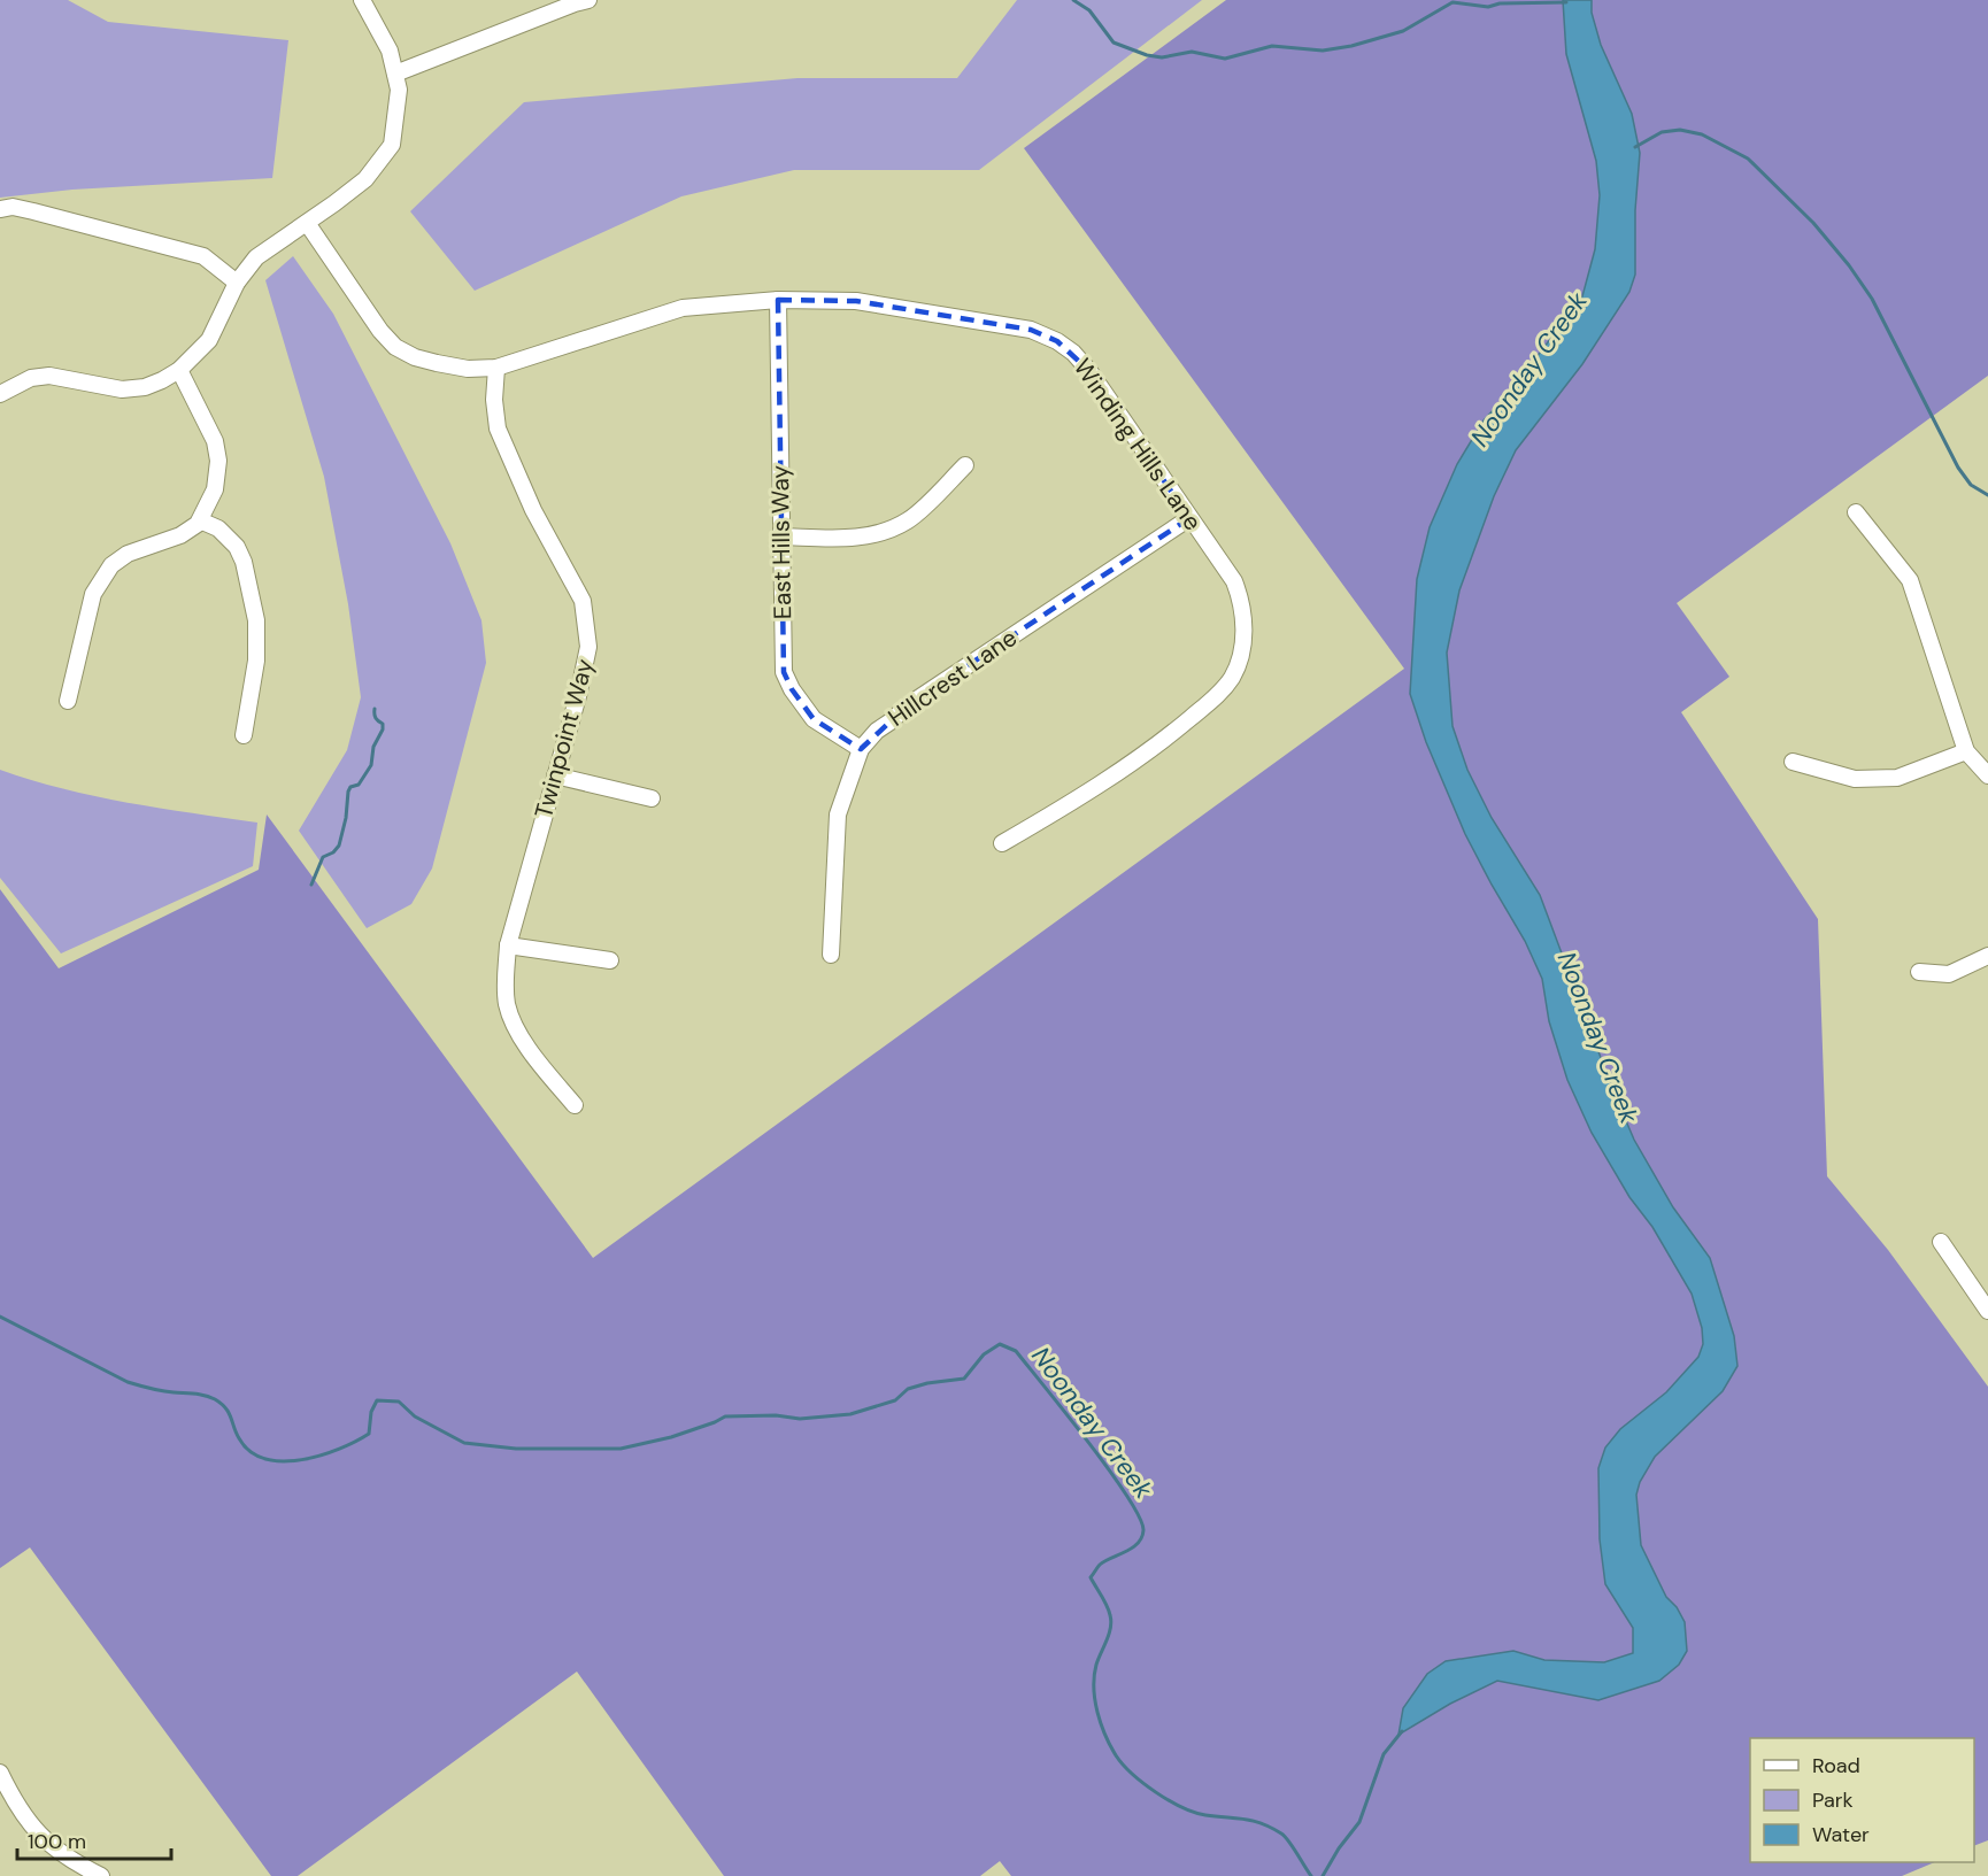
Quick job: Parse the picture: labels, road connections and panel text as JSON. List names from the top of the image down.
{
  "streets": {
    "street": [
      "Winding Hills Lane",
      "East Hills Way",
      "Hillcrest Lane",
      "Twinpoint Way"
    ]
  },
  "crossings": [
    ["Winding Hills Lane", "East Hills Way"],
    ["Winding Hills Lane", "Hillcrest Lane"],
    ["Winding Hills Lane", "Twinpoint Way"],
    ["East Hills Way", "Hillcrest Lane"]
  ],
  "water": ["Noonday Creek"],
  "legend": ["Road", "Park", "Water"],
  "scale_bar": "100 m"
}
